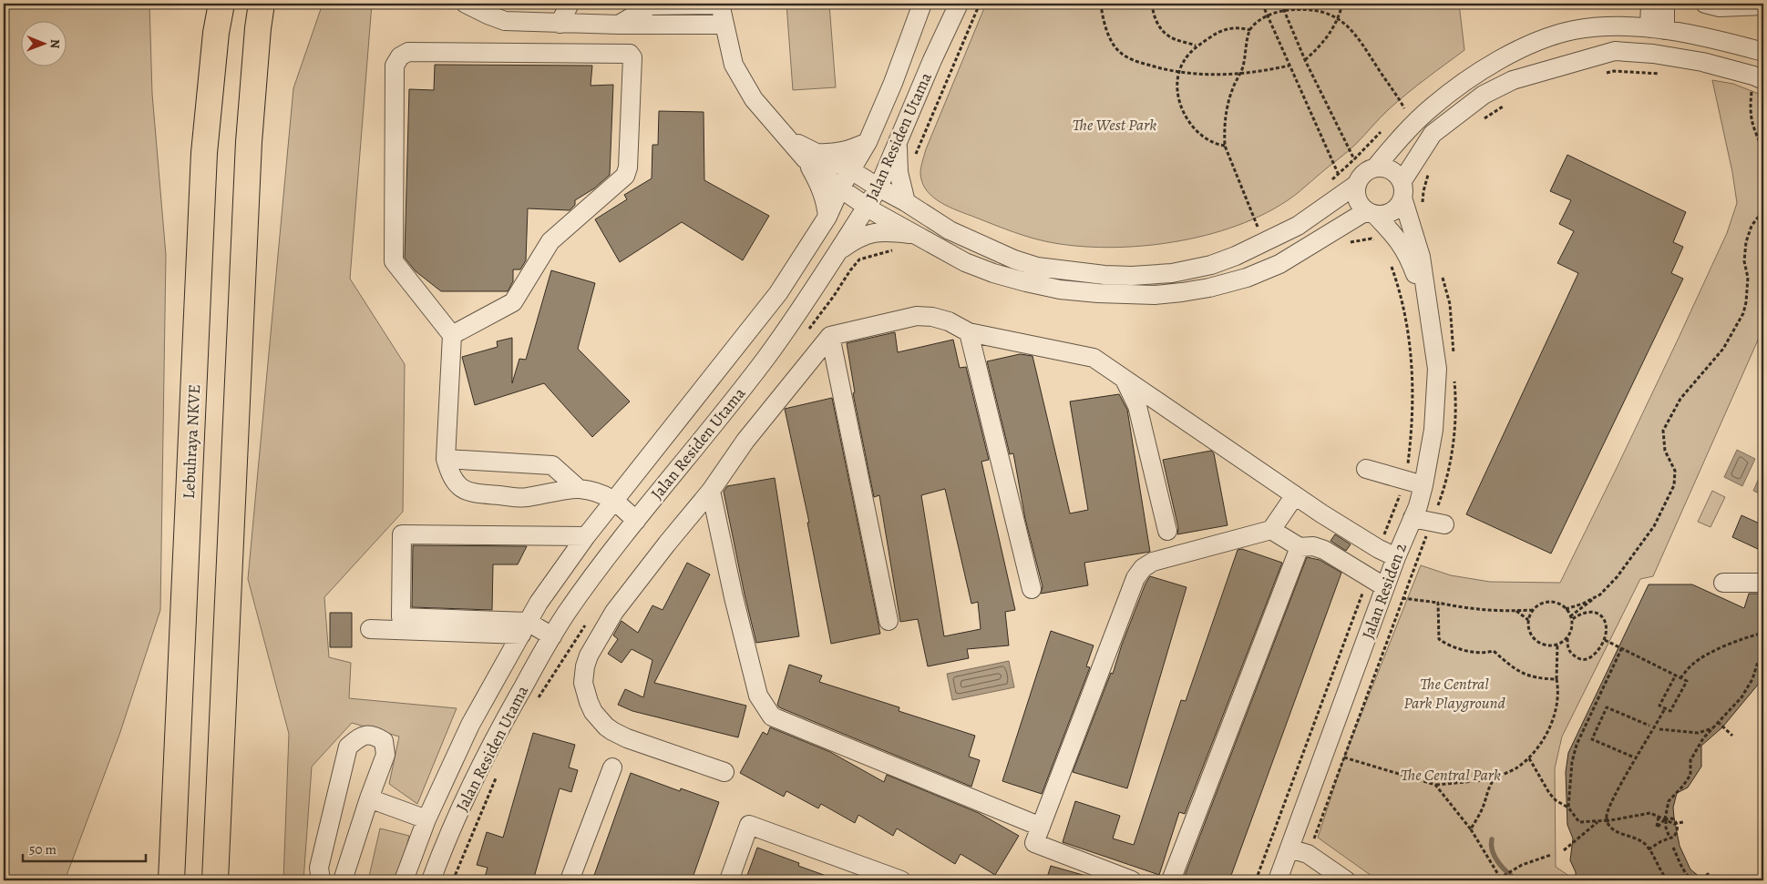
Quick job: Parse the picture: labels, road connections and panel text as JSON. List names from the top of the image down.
{
  "streets": {
    "highway": ["Lebuhraya NKVE"],
    "street": ["Jalan Residen Utama", "Jalan Residen 2"]
  },
  "parks": ["The West Park", "The Central Park Playground", "The Central Park"],
  "scale_bar": "50 m",
  "north": "right"
}
